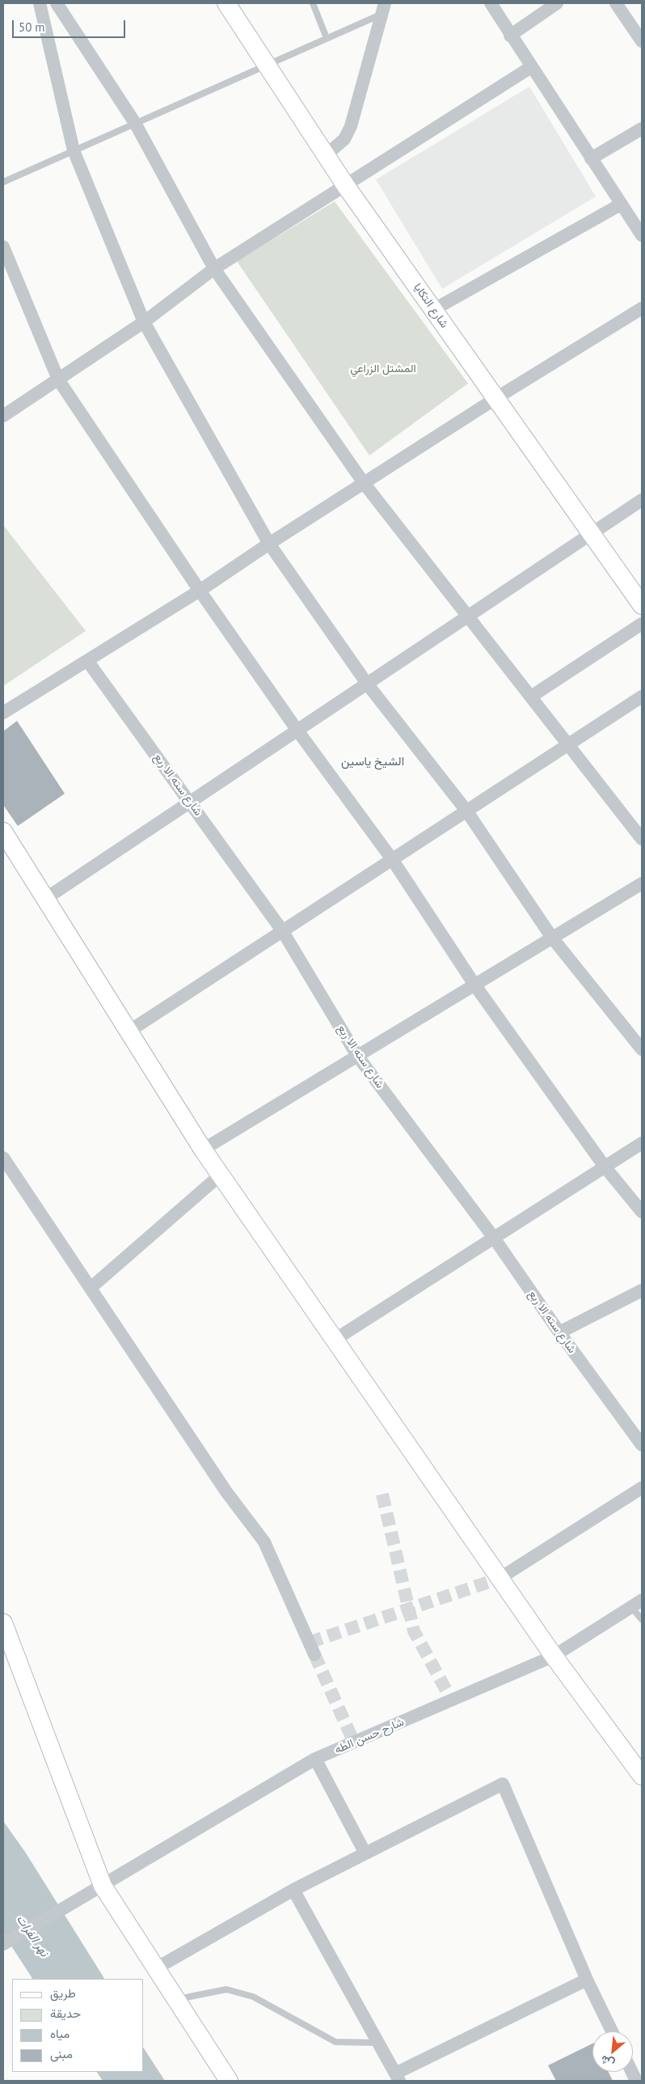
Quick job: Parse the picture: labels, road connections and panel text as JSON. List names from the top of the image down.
{
  "streets": {
    "street": ["شارع التكايا", "شارع سته الا ربع", "شارح حسن الطه"]
  },
  "districts": ["الشيخ ياسين"],
  "water": ["نهر الفرات"],
  "parks": ["المشتل الزراعي"],
  "legend": [
    "طريق",
    "حديقة",
    "مياه",
    "مبنى"
  ],
  "scale_bar": "50 m",
  "north": "bottom left"
}
